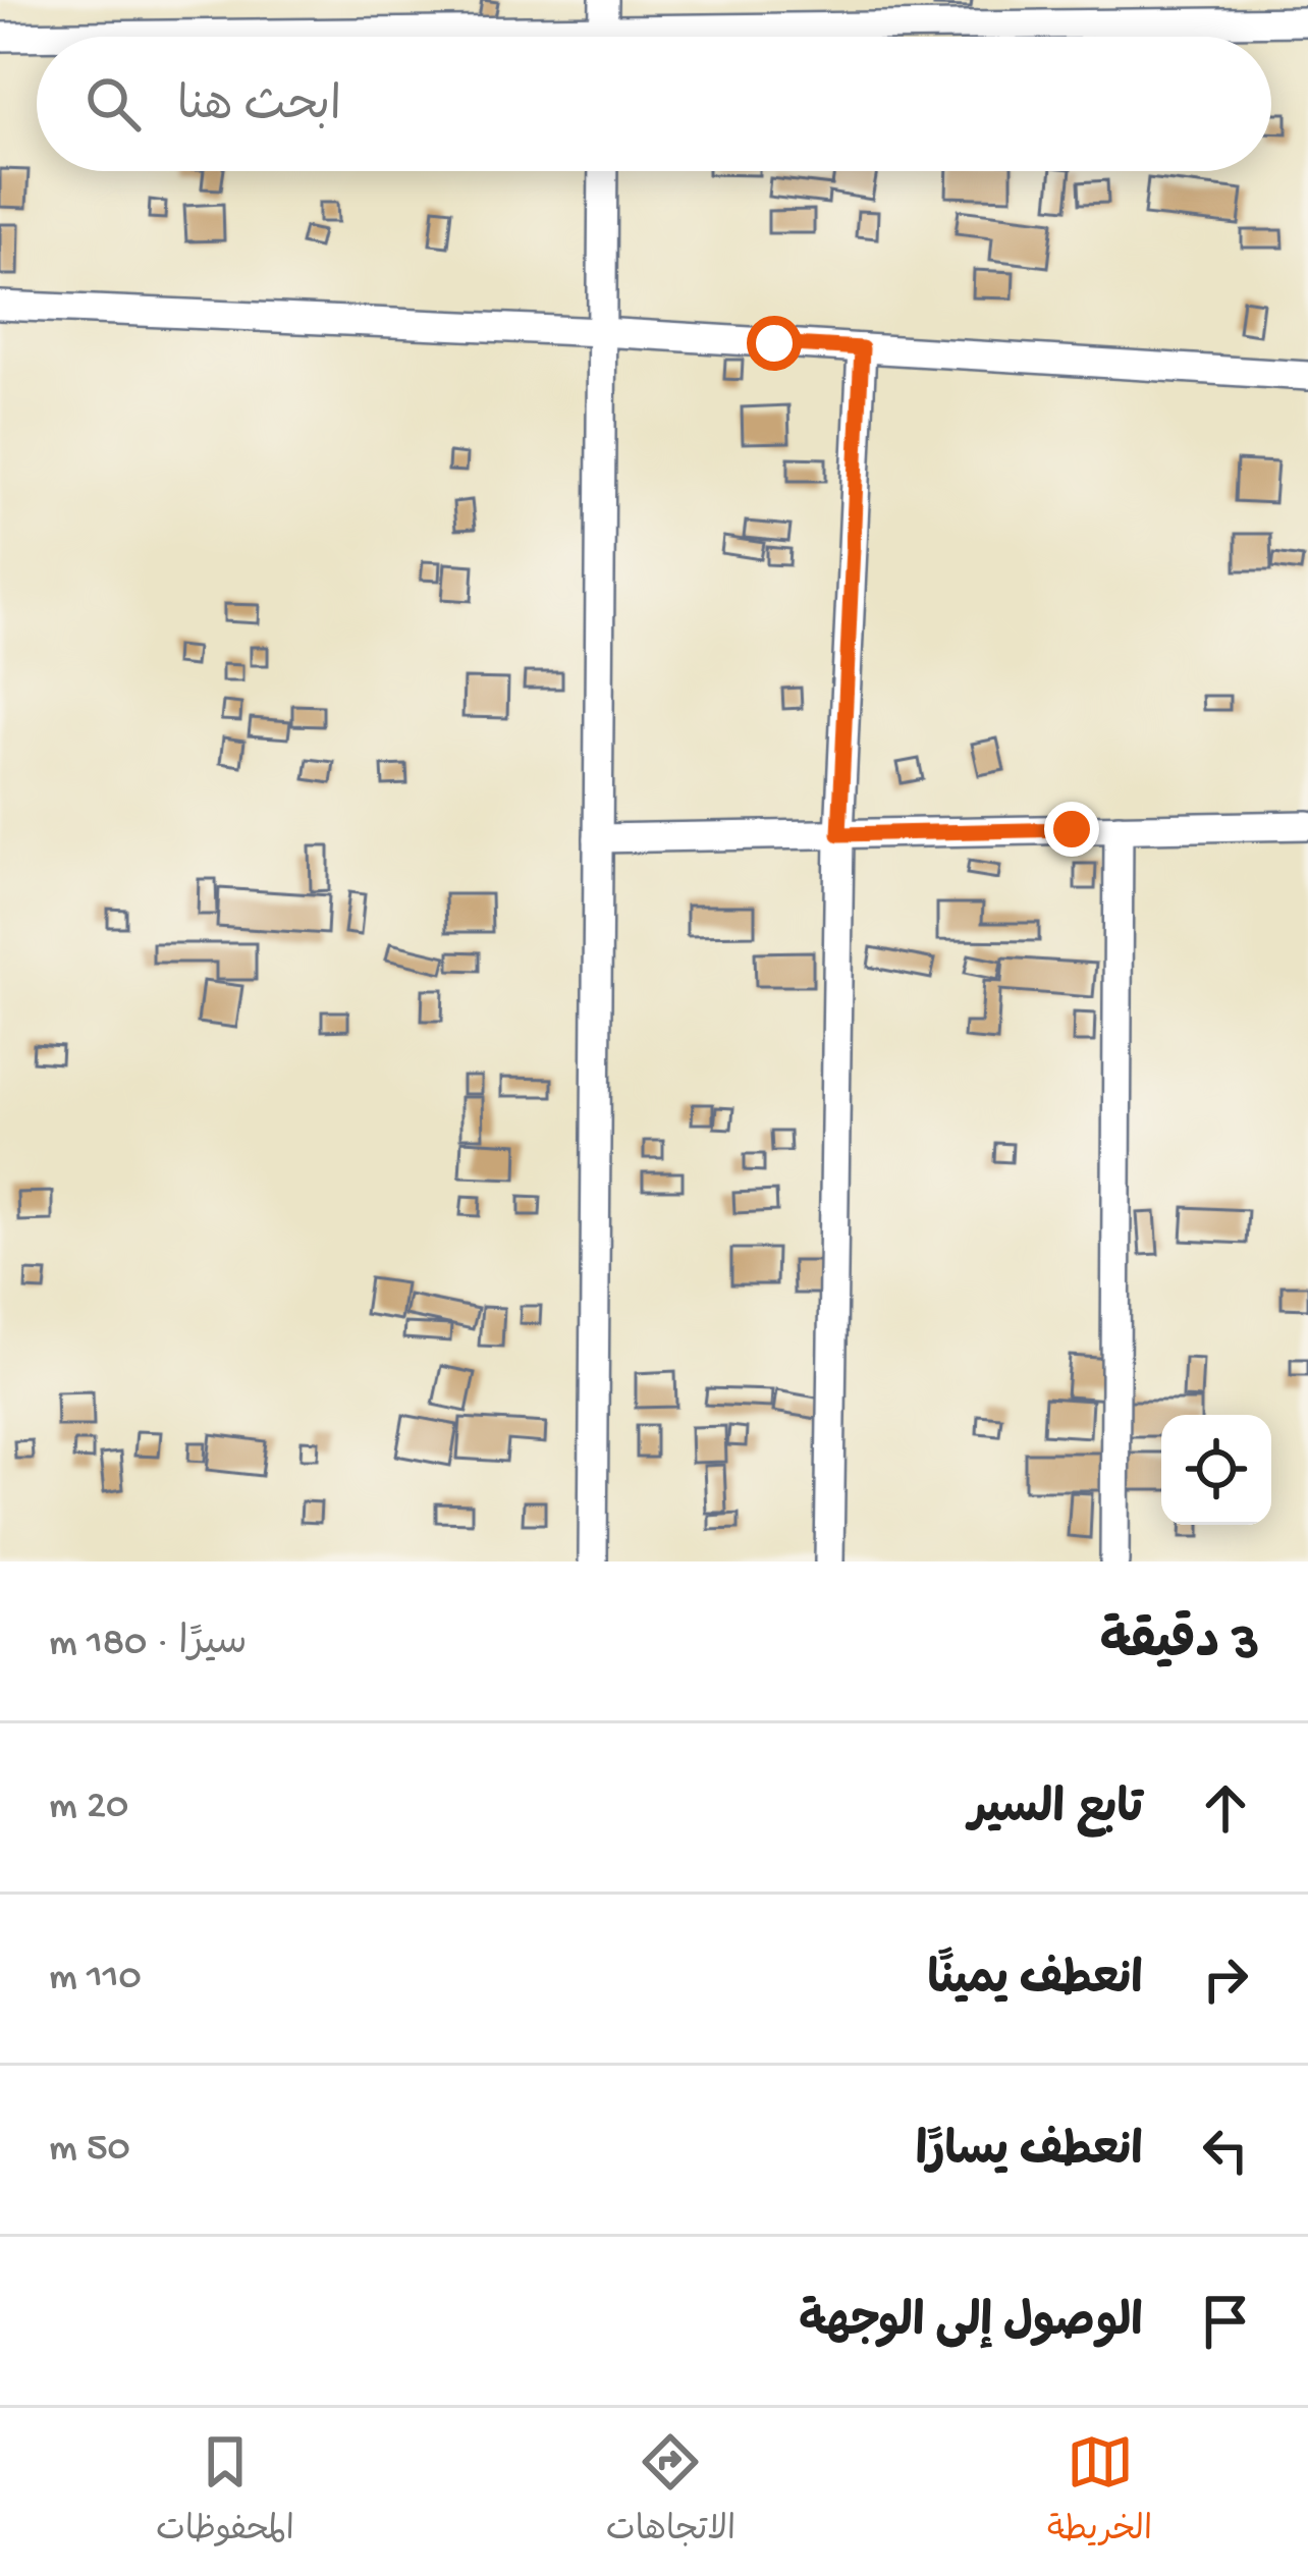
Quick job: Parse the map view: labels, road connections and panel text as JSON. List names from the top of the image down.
{
  "page": {
    "search": "ابحث هنا",
    "heading": ["3 دقيقة", "سيرًا · 180 m"],
    "list": [
      ["تابع السير", "20 m"],
      ["انعطف يمينًا", "110 m"],
      ["انعطف يسارًا", "50 m"],
      "الوصول إلى الوجهة"
    ],
    "nav": ["الخريطة", "الاتجاهات", "المحفوظات"]
  }
}
